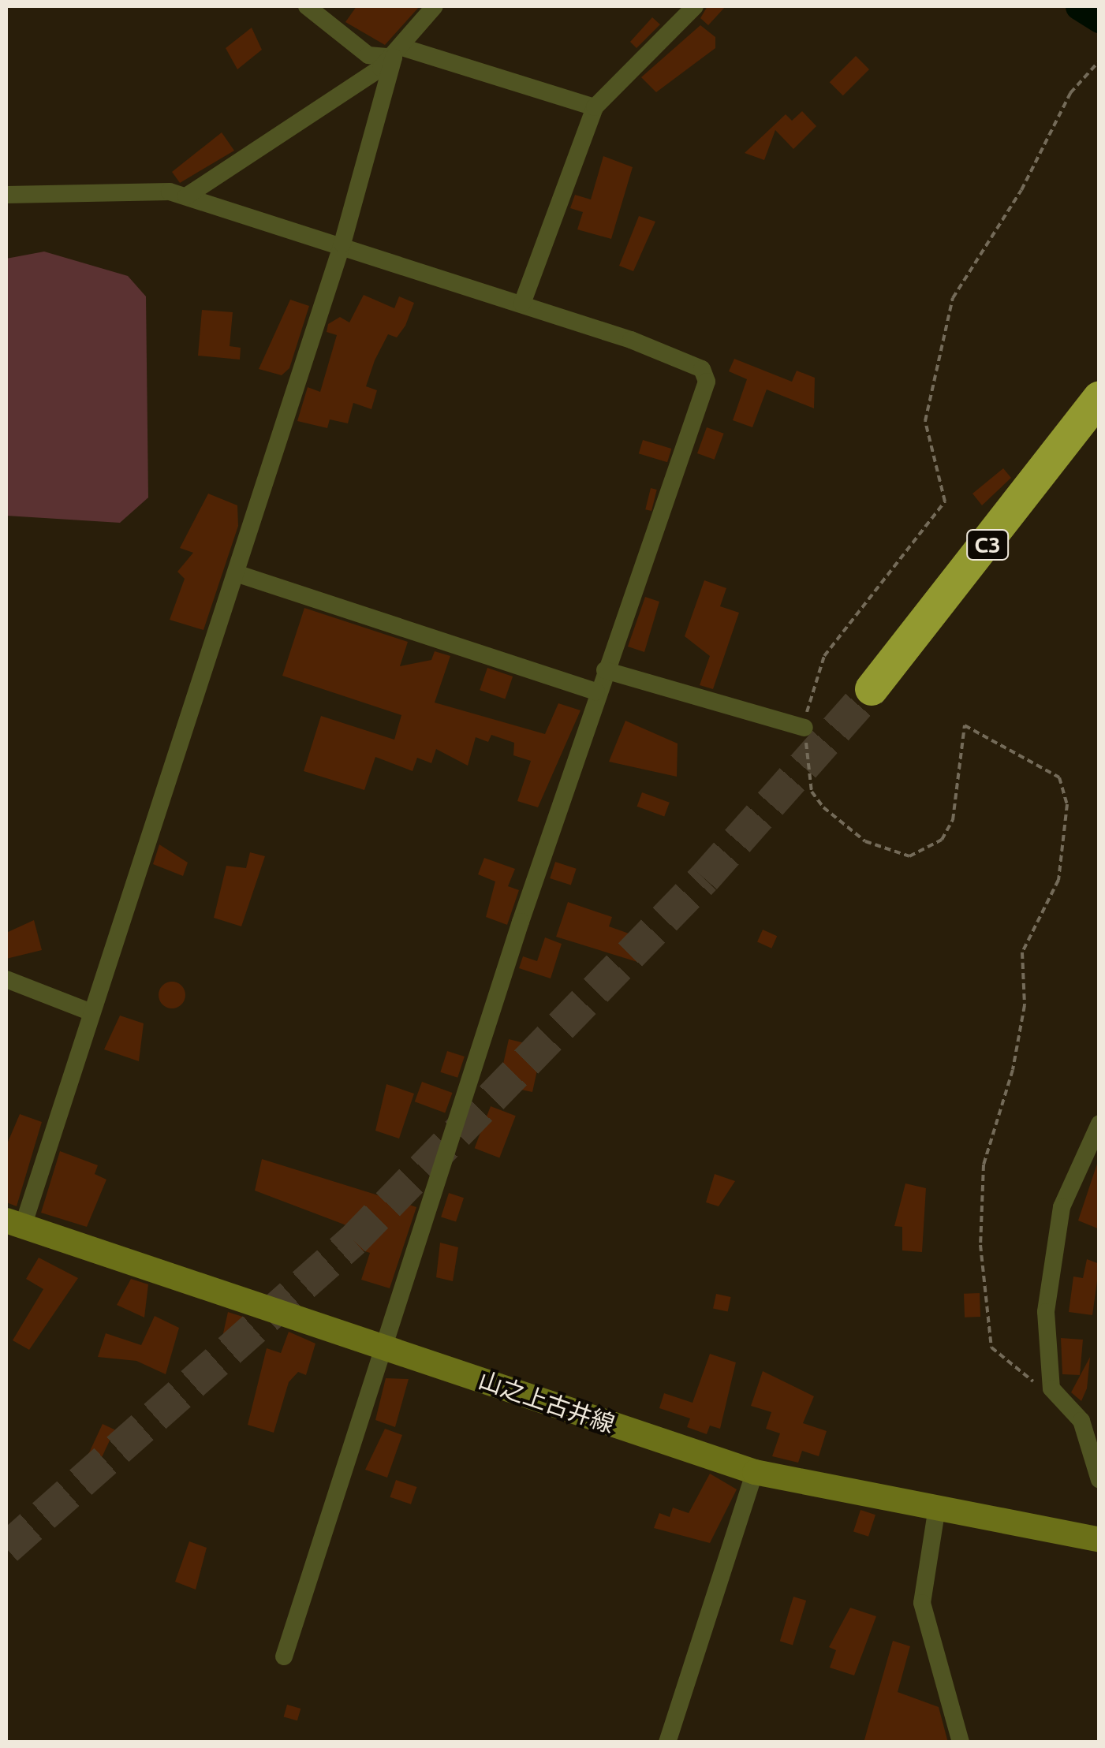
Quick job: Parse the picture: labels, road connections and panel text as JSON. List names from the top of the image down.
{
  "streets": {
    "highway": ["C3"],
    "main road": ["山之上古井線"]
  }
}
